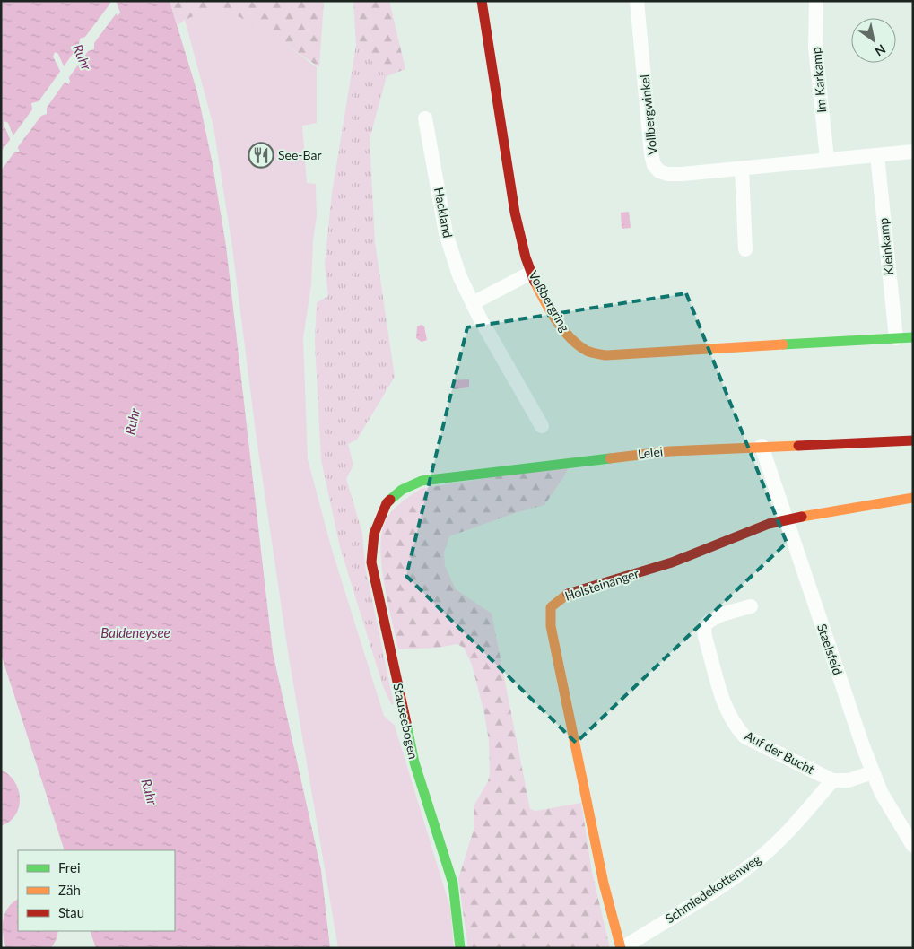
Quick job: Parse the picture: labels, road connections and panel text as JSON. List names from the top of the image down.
{
  "streets": {
    "street": [
      "Im Karkamp",
      "Vollbergwinkel",
      "Hackland",
      "Kleinkamp",
      "Voßbergring",
      "Lelei",
      "Holsteinanger",
      "Staelsfeld",
      "Stauseebogen",
      "Auf der Bucht",
      "Schmiedekottenweg"
    ]
  },
  "crossings": [
    ["Im Karkamp", "Vollbergwinkel"],
    ["Vollbergwinkel", "Kleinkamp"],
    ["Kleinkamp", "Voßbergring"],
    ["Lelei", "Staelsfeld"],
    ["Lelei", "Stauseebogen"],
    ["Holsteinanger", "Staelsfeld"],
    ["Holsteinanger", "Schmiedekottenweg"],
    ["Auf der Bucht", "Schmiedekottenweg"]
  ],
  "water": ["Ruhr", "Baldeneysee"],
  "places": {
    "restaurant": ["See-Bar"]
  },
  "legend": ["Frei", "Zäh", "Stau"],
  "north": "bottom right"
}
